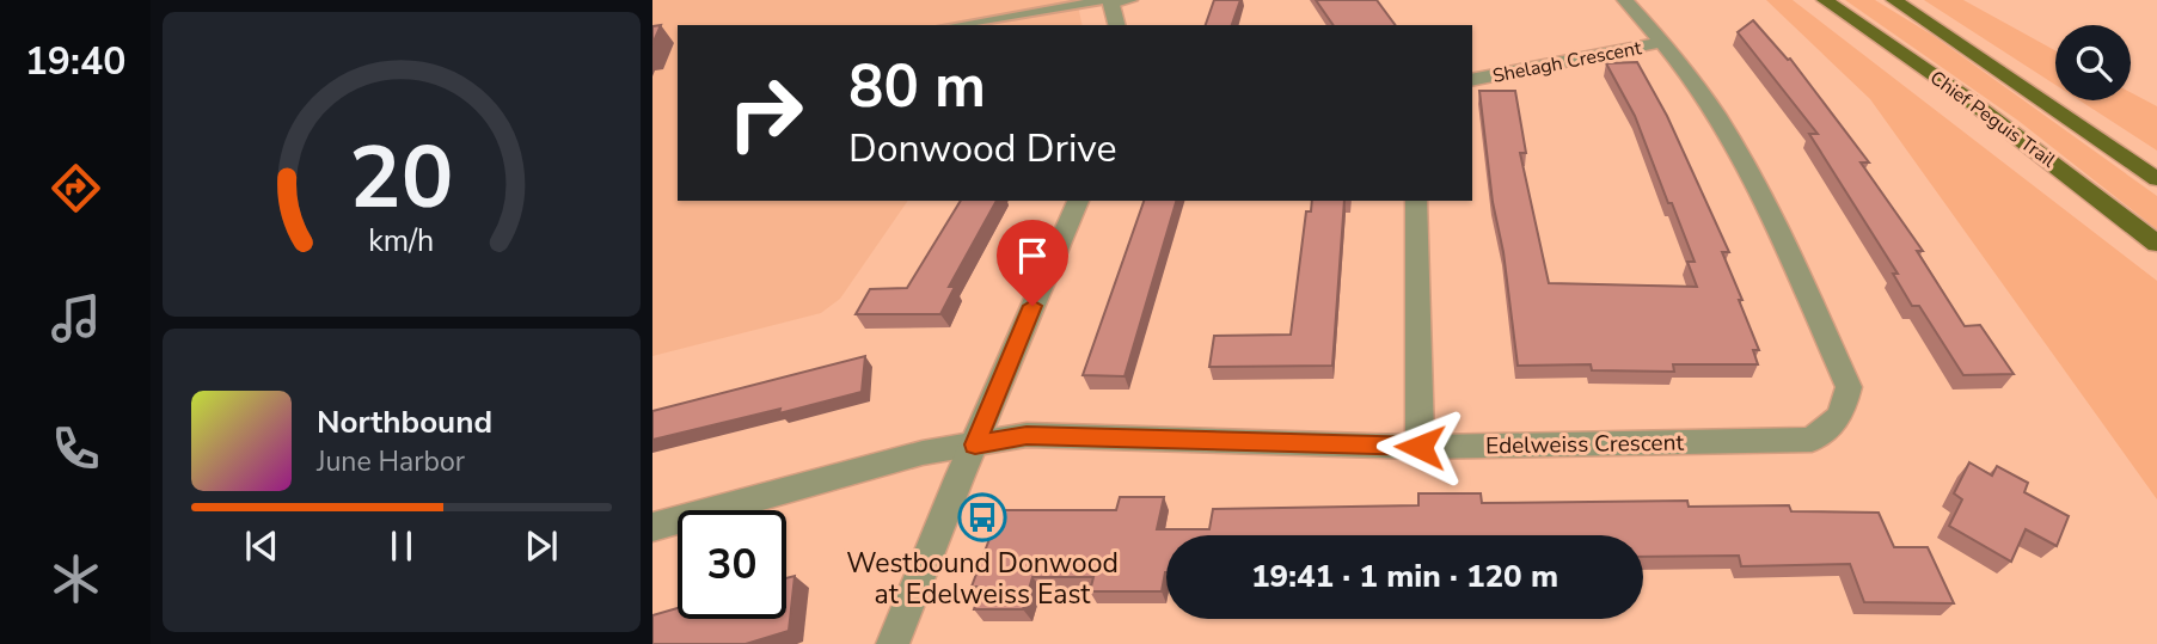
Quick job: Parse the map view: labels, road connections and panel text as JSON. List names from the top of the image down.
{
  "streets": {
    "main road": ["Chief Peguis Trail"],
    "street": ["Shelagh Crescent", "Edelweiss Crescent"]
  },
  "crossings": [
    ["Shelagh Crescent", "Edelweiss Crescent"]
  ],
  "places": {
    "bus stop": ["Westbound Donwood at Edelweiss East"]
  },
  "page": {
    "tabs": "19:40",
    "turn": ["80 m", "Donwood Drive"],
    "song": ["Northbound", "June Harbor"],
    "limit": "30",
    "trip": "19:41 · 1 min · 120 m",
    "gauge": ["20", "km/h"]
  }
}
